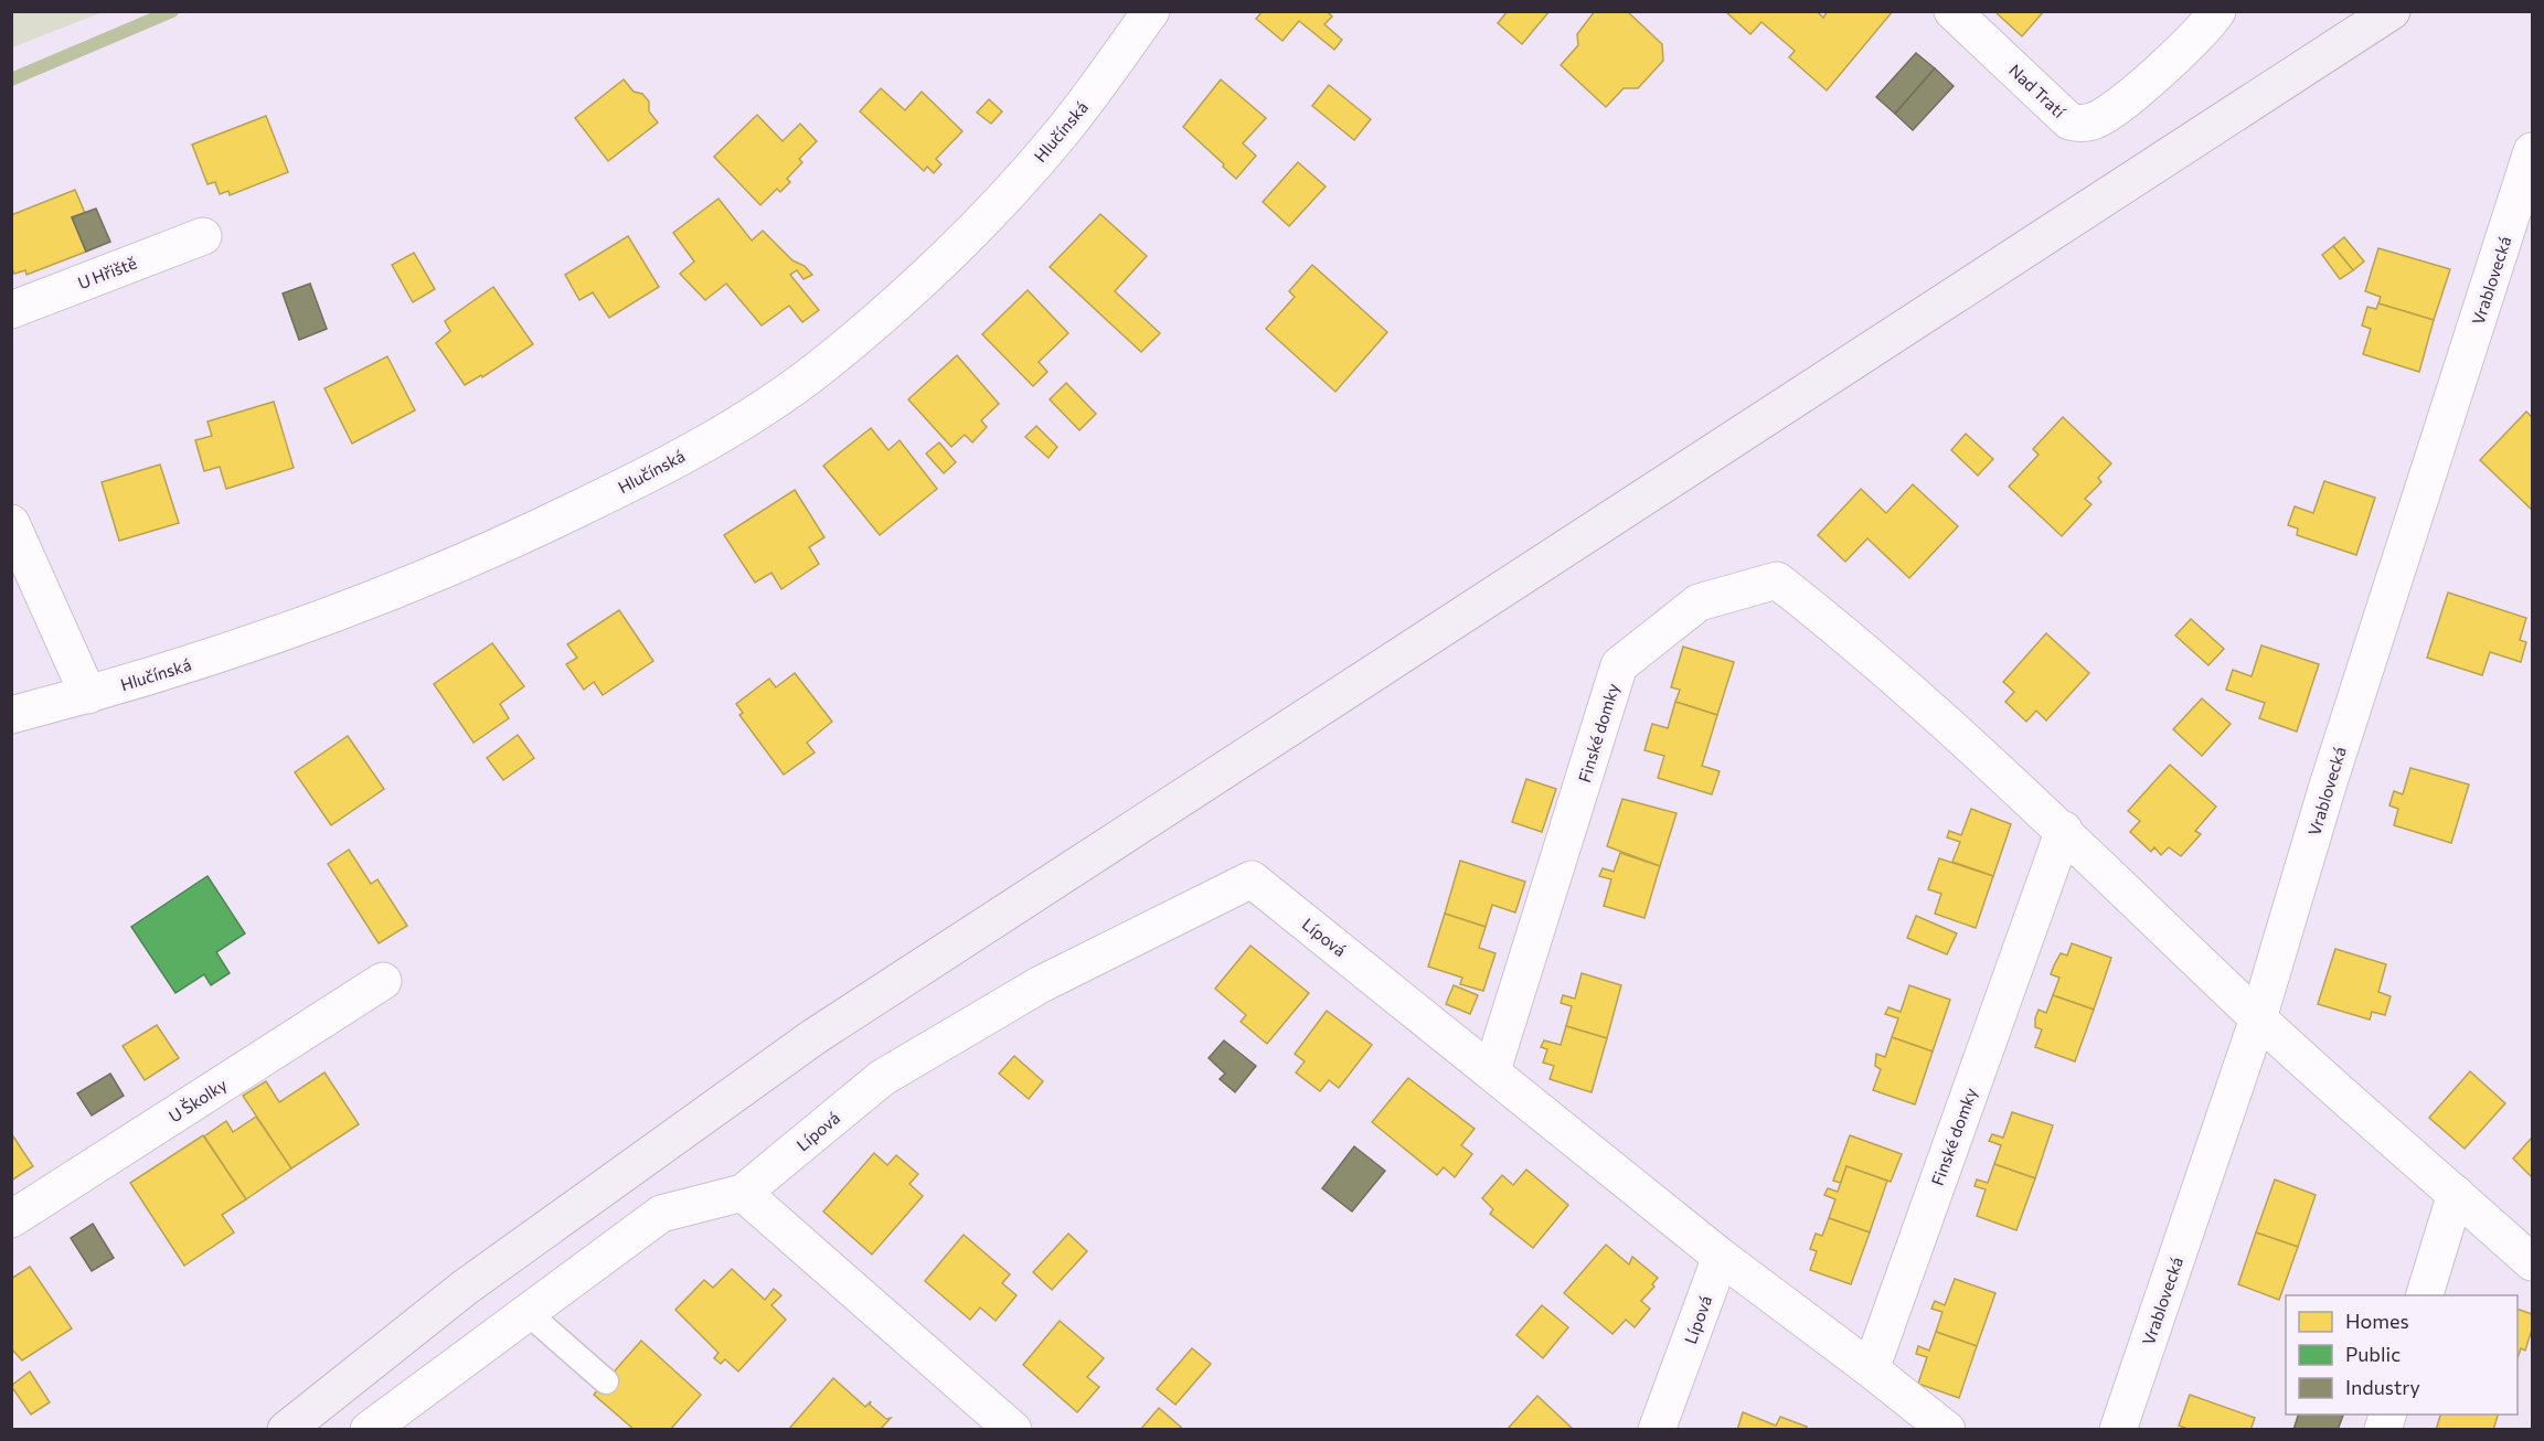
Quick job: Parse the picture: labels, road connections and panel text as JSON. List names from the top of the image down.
{
  "streets": {
    "street": [
      "Nad Tratí",
      "Hlučínská",
      "U Hřiště",
      "Vrablovecká",
      "Finské domky",
      "Lípová",
      "U Školky"
    ]
  },
  "crossings": [
    ["Vrablovecká", "Finské domky"],
    ["Finské domky", "Lípová"]
  ],
  "legend": ["Homes", "Public", "Industry"]
}
